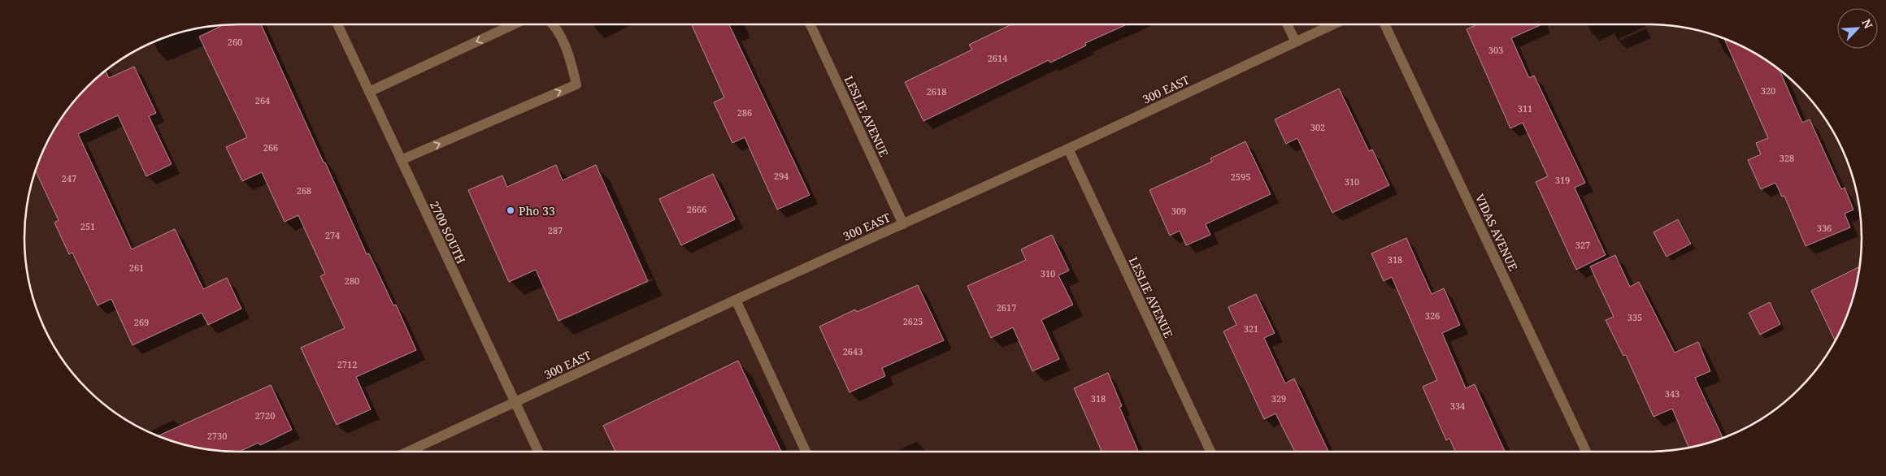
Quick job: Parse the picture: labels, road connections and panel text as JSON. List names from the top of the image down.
{
  "streets": {
    "street": [
      "300 EAST",
      "LESLIE AVENUE",
      "2700 SOUTH",
      "VIDAS AVENUE"
    ]
  },
  "crossings": [
    ["300 EAST", "LESLIE AVENUE"],
    ["300 EAST", "2700 SOUTH"]
  ],
  "places": ["Pho 33"],
  "house_numbers": [
    "260",
    "303",
    "2614",
    "320",
    "2618",
    "264",
    "311",
    "286",
    "302",
    "266",
    "328",
    "294",
    "2595",
    "247",
    "319",
    "310",
    "268",
    "2666",
    "309",
    "251",
    "336",
    "287",
    "274",
    "327",
    "318",
    "261",
    "310",
    "280",
    "2617",
    "326",
    "335",
    "2625",
    "269",
    "321",
    "2643",
    "2712",
    "343",
    "318",
    "329",
    "334",
    "2720",
    "2730"
  ],
  "north": "top right"
}
